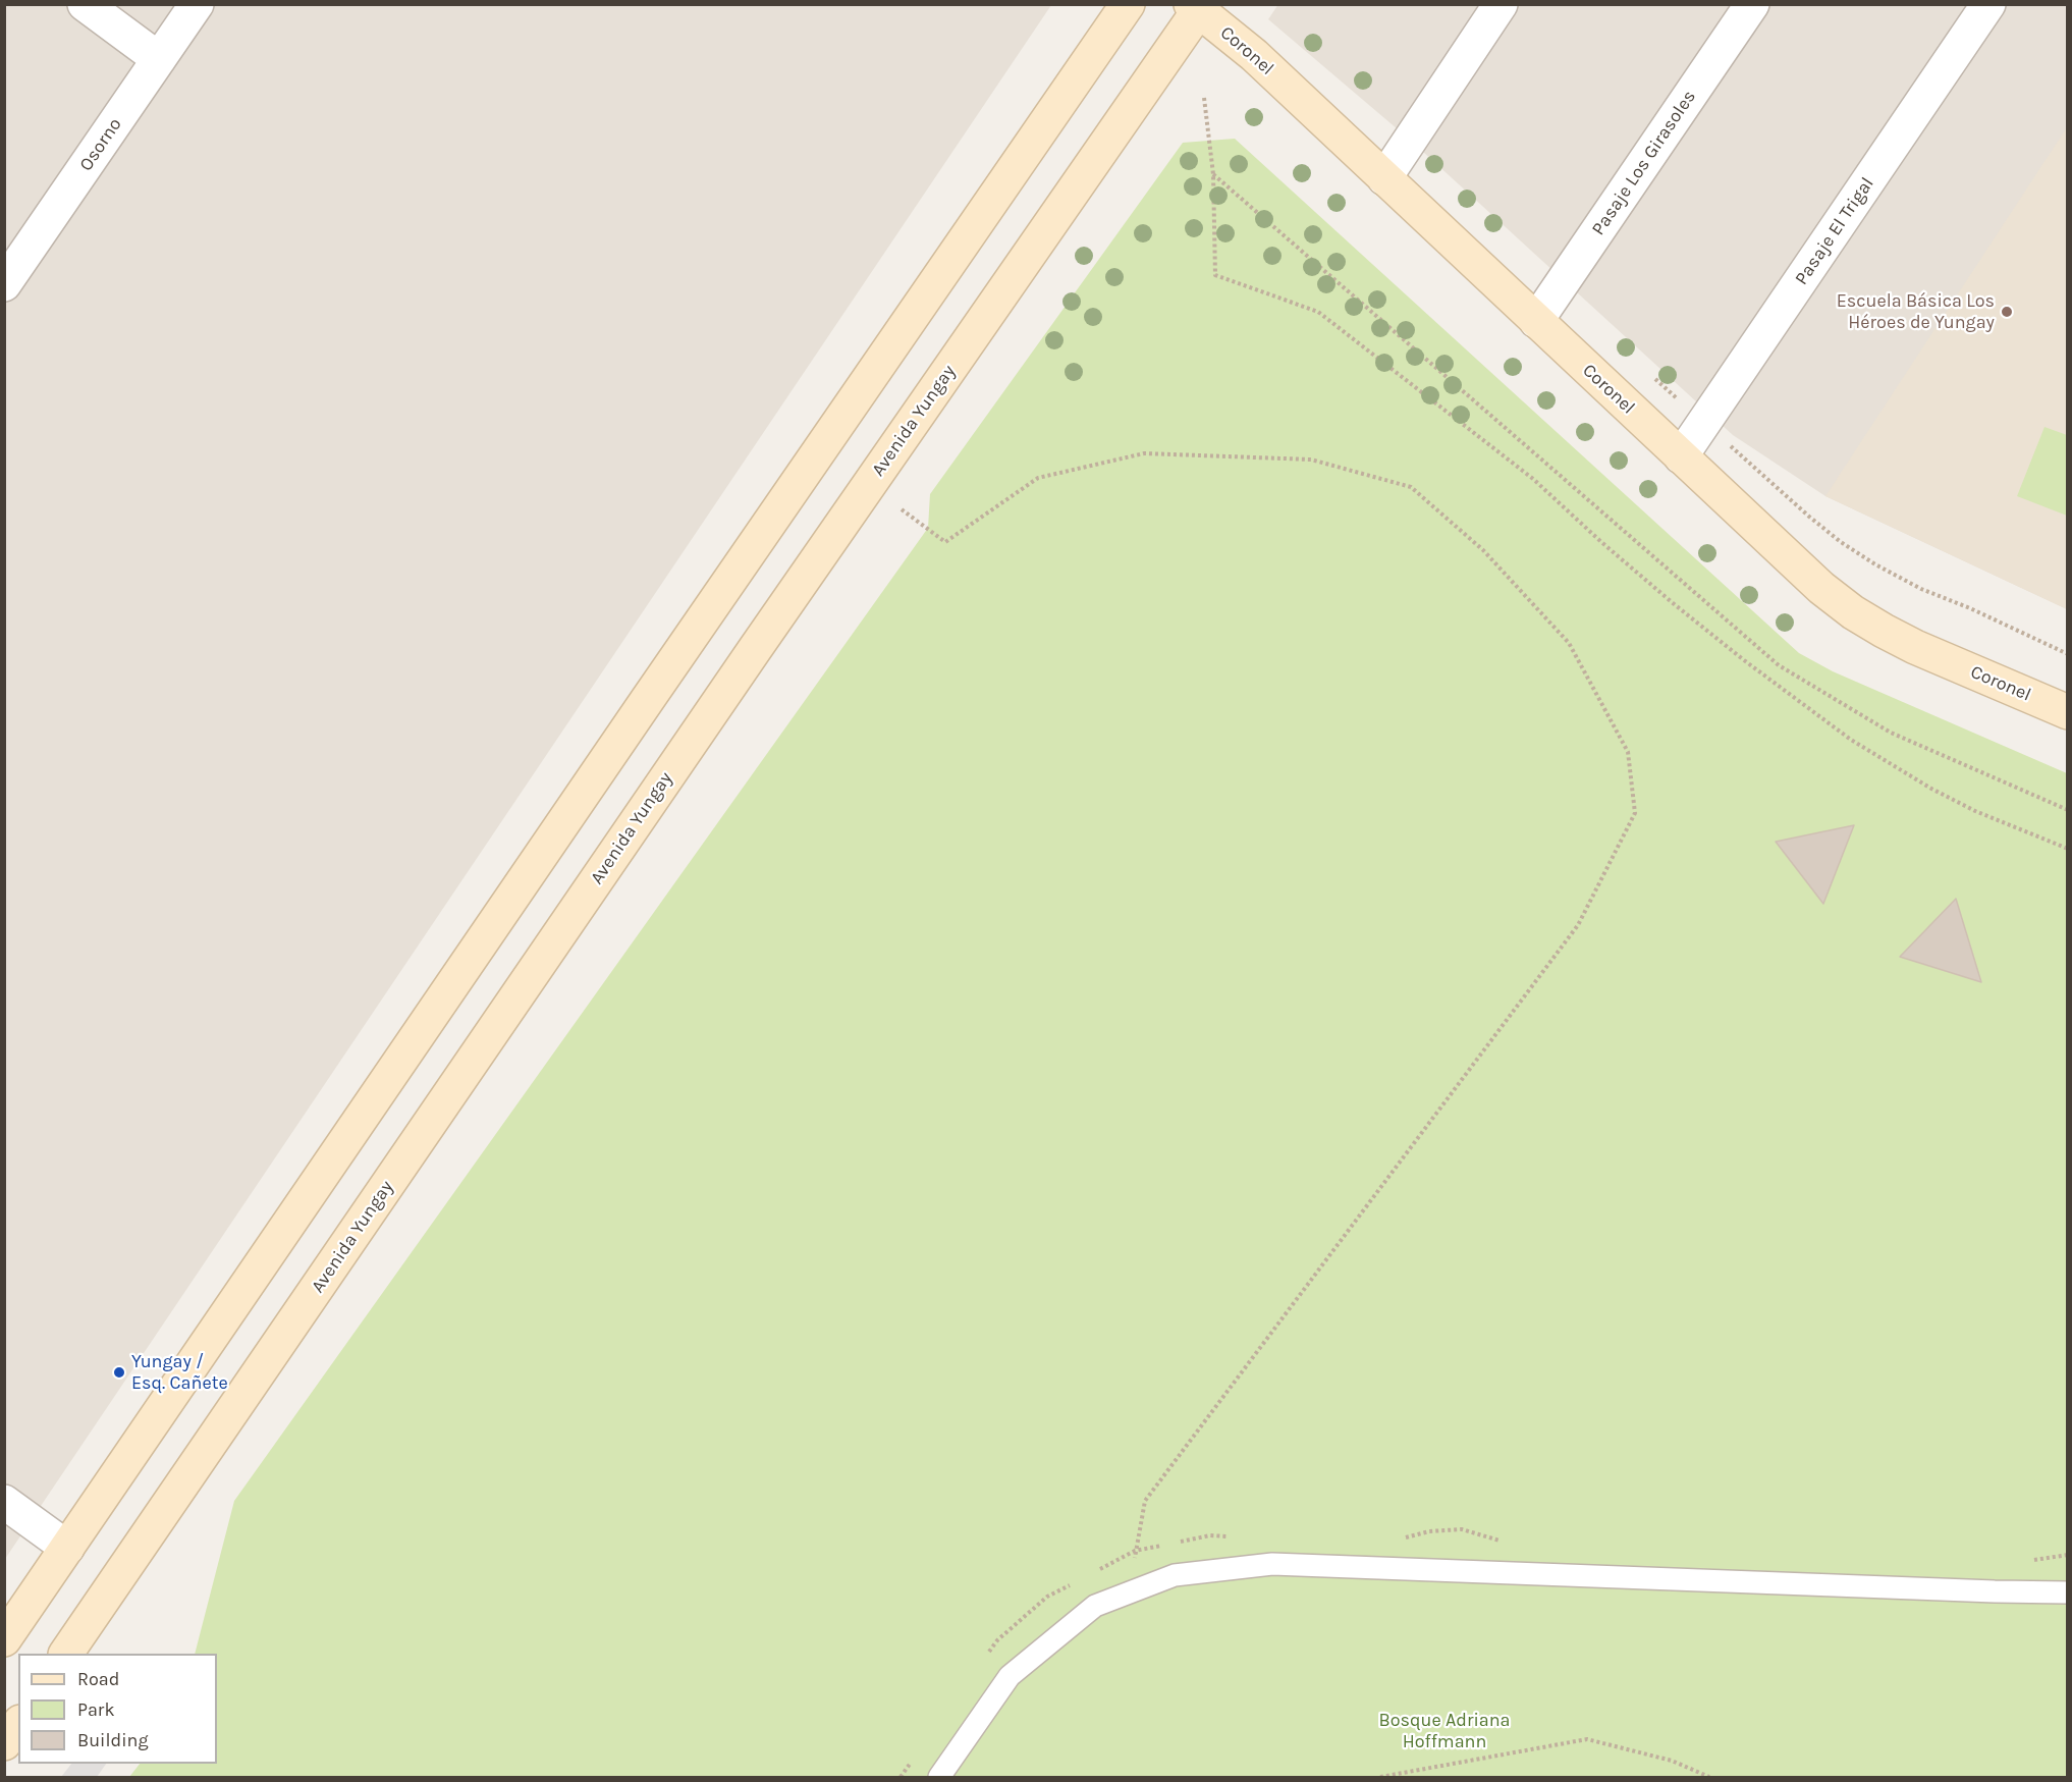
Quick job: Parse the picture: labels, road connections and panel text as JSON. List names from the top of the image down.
{
  "streets": {
    "main road": ["Coronel", "Avenida Yungay"],
    "street": ["Osorno", "Pasaje Los Girasoles", "Pasaje El Trigal"]
  },
  "crossings": [
    ["Coronel", "Pasaje Los Girasoles"],
    ["Coronel", "Pasaje El Trigal"],
    ["Coronel", "Avenida Yungay"]
  ],
  "parks": ["Bosque Adriana Hoffmann"],
  "places": ["Escuela Básica Los Héroes de Yungay", "Yungay / Esq. Cañete"],
  "legend": ["Road", "Park", "Building"]
}
